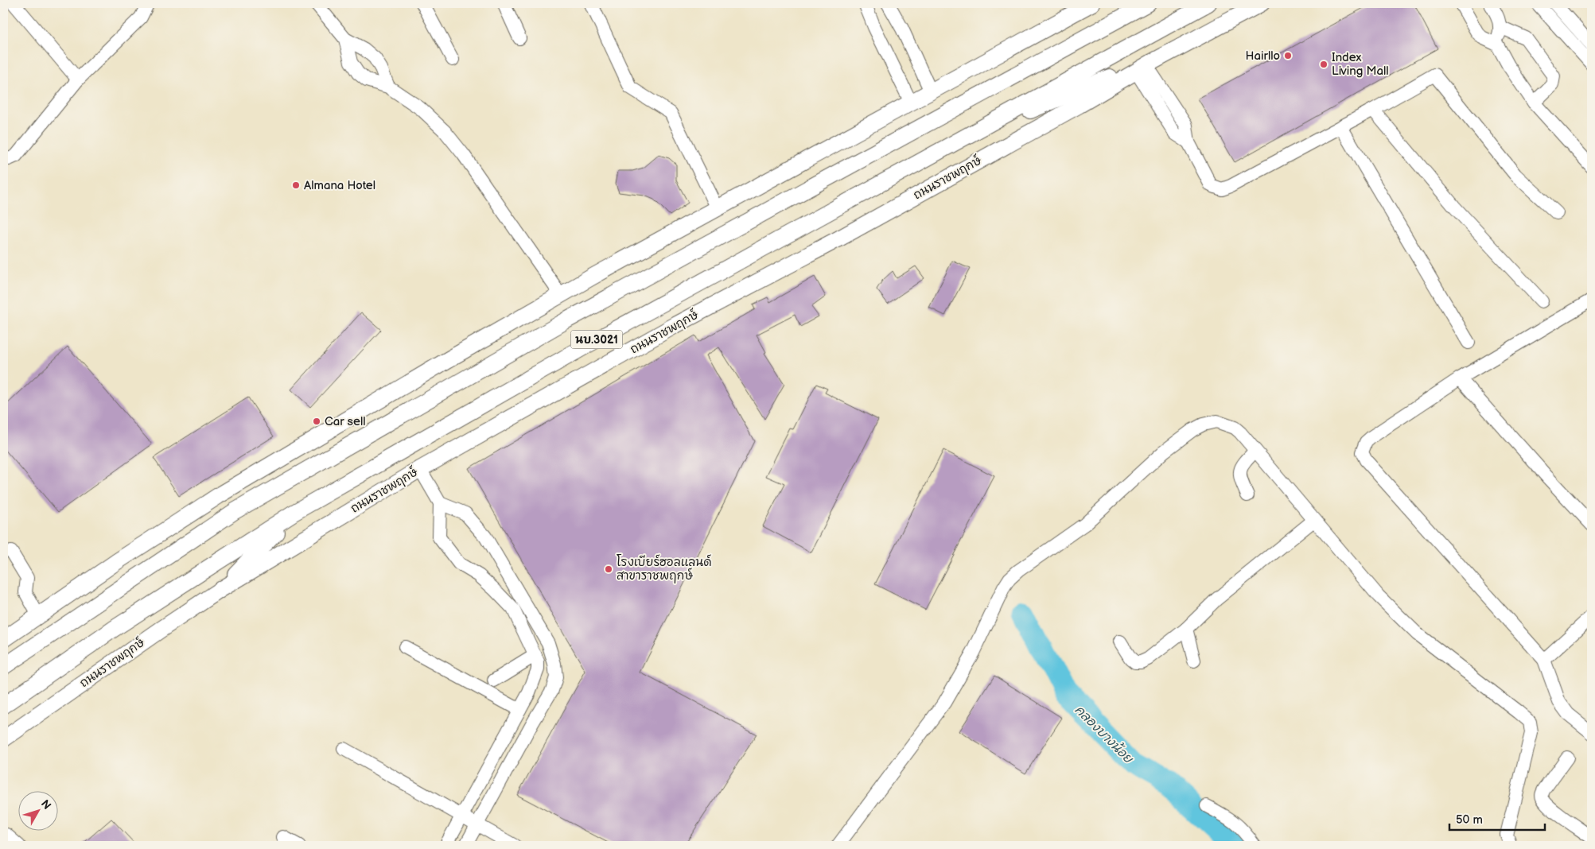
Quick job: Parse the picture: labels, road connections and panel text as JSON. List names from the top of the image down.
{
  "streets": {
    "main road": ["ถนนราชพฤกษ์", "นบ.3021"]
  },
  "water": ["คลองบางน้อย"],
  "places": [
    "Hairllo",
    "Index Living Mall",
    "Almana Hotel",
    "Car sell",
    "โรงเบียร์ฮอลแลนด์ สาขาราชพฤกษ์"
  ],
  "scale_bar": "50 m",
  "north": "top right"
}
